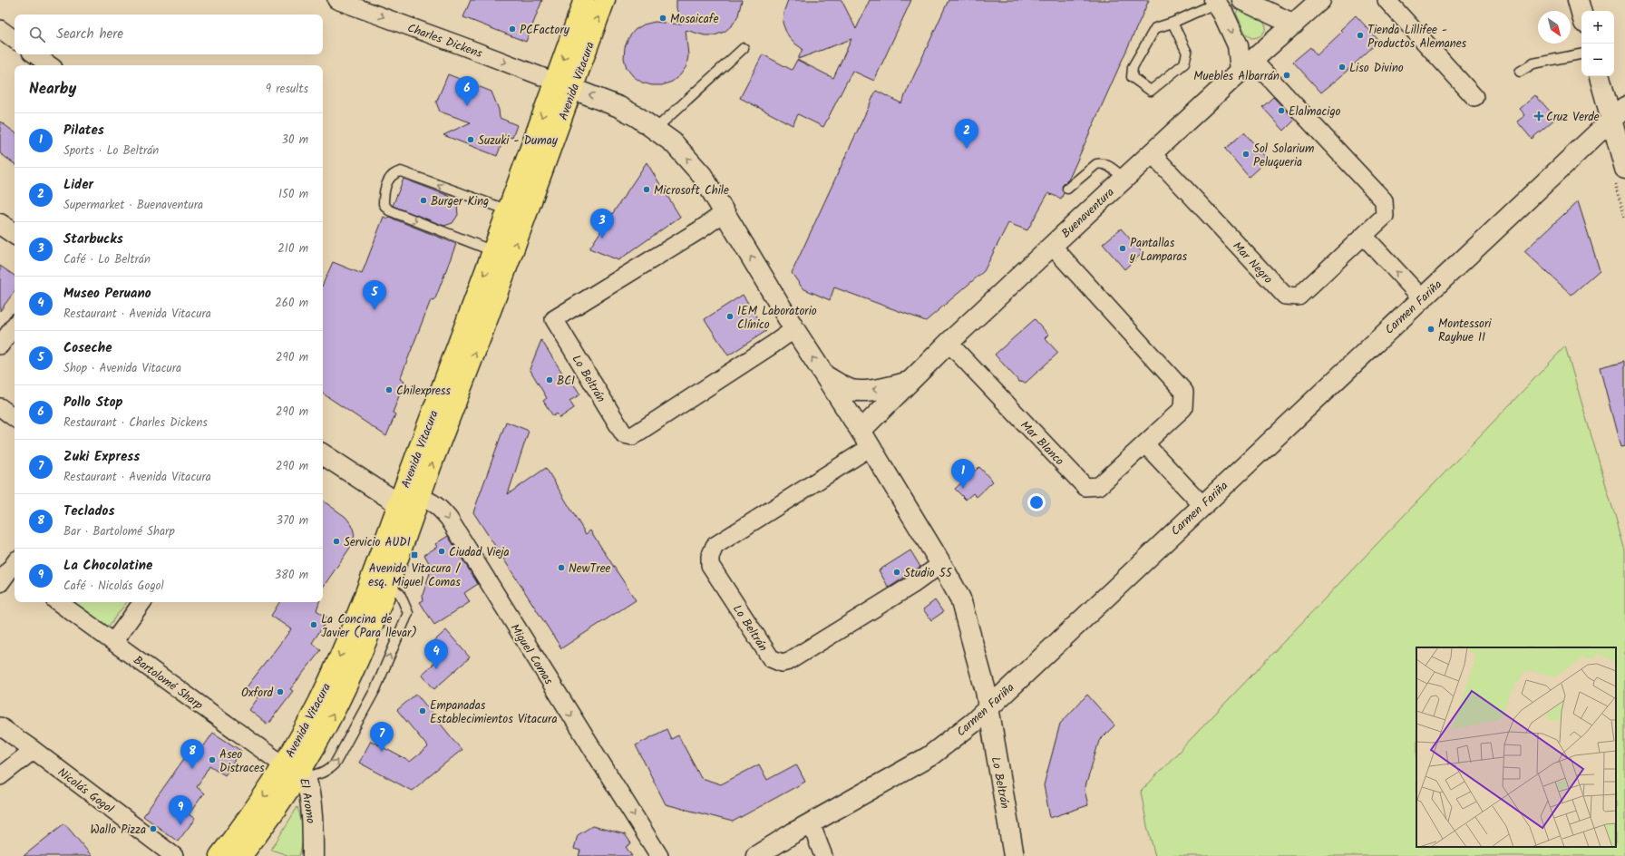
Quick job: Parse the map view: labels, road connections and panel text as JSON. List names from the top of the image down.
{
  "streets": {
    "main road": ["Avenida Vitacura"],
    "street": [
      "Charles Dickens",
      "Buenaventura",
      "Mar Negro",
      "Carmen Fariña",
      "Lo Beltrán",
      "Mar Blanco",
      "Miguel Comas",
      "Bartolomé Sharp",
      "Nicolás Gogol",
      "El Aromo"
    ]
  },
  "crossings": [
    ["Charles Dickens", "Avenida Vitacura"],
    ["Charles Dickens", "Lo Beltrán"],
    ["Avenida Vitacura", "Lo Beltrán"],
    ["Avenida Vitacura", "Miguel Comas"],
    ["Avenida Vitacura", "Bartolomé Sharp"],
    ["Avenida Vitacura", "El Aromo"],
    ["Buenaventura", "Mar Negro"],
    ["Buenaventura", "Lo Beltrán"],
    ["Buenaventura", "Mar Blanco"],
    ["Carmen Fariña", "Lo Beltrán"]
  ],
  "one_way": ["Charles Dickens", "Miguel Comas"],
  "places": {
    "other": [
      "Mosaicafe",
      "PCFactory",
      "Tienda Lillifee - Productos Alemanes",
      "Liso Divino",
      "Muebles Albarrán",
      "Elalmacigo",
      "Suzuki - Dumay",
      "Sol Solarium Peluqueria",
      "Microsoft Chile",
      "Burger King",
      "Pantallas y Lamparas",
      "IEM Laboratorio Clínico",
      "Montessori Rayhue II",
      "BCI",
      "Chilexpress",
      "Servicio AUDI",
      "Ciudad Vieja",
      "NewTree",
      "Studio 55",
      "La Concina de Javier (Para llevar)",
      "Oxford",
      "Empanadas Establecimientos Vitacura",
      "Aseo Distraces",
      "Wallo Pizza"
    ],
    "health": ["Cruz Verde"],
    "transit": ["Avenida Vitacura / esq. Miguel Comas"]
  },
  "north": "bottom right",
  "page": {
    "map_buttons": ["+", "−"],
    "search": "Search here",
    "heading": ["Nearby", "9 results"],
    "pins": [
      "6",
      "2",
      "3",
      "5",
      "1",
      "4",
      "7",
      "8",
      "9"
    ],
    "list": [
      {
        "mark": "1",
        "name": "Pilates",
        "note": "Sports · Lo Beltrán",
        "value": "30 m"
      },
      {
        "mark": "2",
        "name": "Lider",
        "note": "Supermarket · Buenaventura",
        "value": "150 m"
      },
      {
        "mark": "3",
        "name": "Starbucks",
        "note": "Café · Lo Beltrán",
        "value": "210 m"
      },
      {
        "mark": "4",
        "name": "Museo Peruano",
        "note": "Restaurant · Avenida Vitacura",
        "value": "260 m"
      },
      {
        "mark": "5",
        "name": "Coseche",
        "note": "Shop · Avenida Vitacura",
        "value": "290 m"
      },
      {
        "mark": "6",
        "name": "Pollo Stop",
        "note": "Restaurant · Charles Dickens",
        "value": "290 m"
      },
      {
        "mark": "7",
        "name": "Zuki Express",
        "note": "Restaurant · Avenida Vitacura",
        "value": "290 m"
      },
      {
        "mark": "8",
        "name": "Teclados",
        "note": "Bar · Bartolomé Sharp",
        "value": "370 m"
      },
      {
        "mark": "9",
        "name": "La Chocolatine",
        "note": "Café · Nicolás Gogol",
        "value": "380 m"
      }
    ]
  }
}
